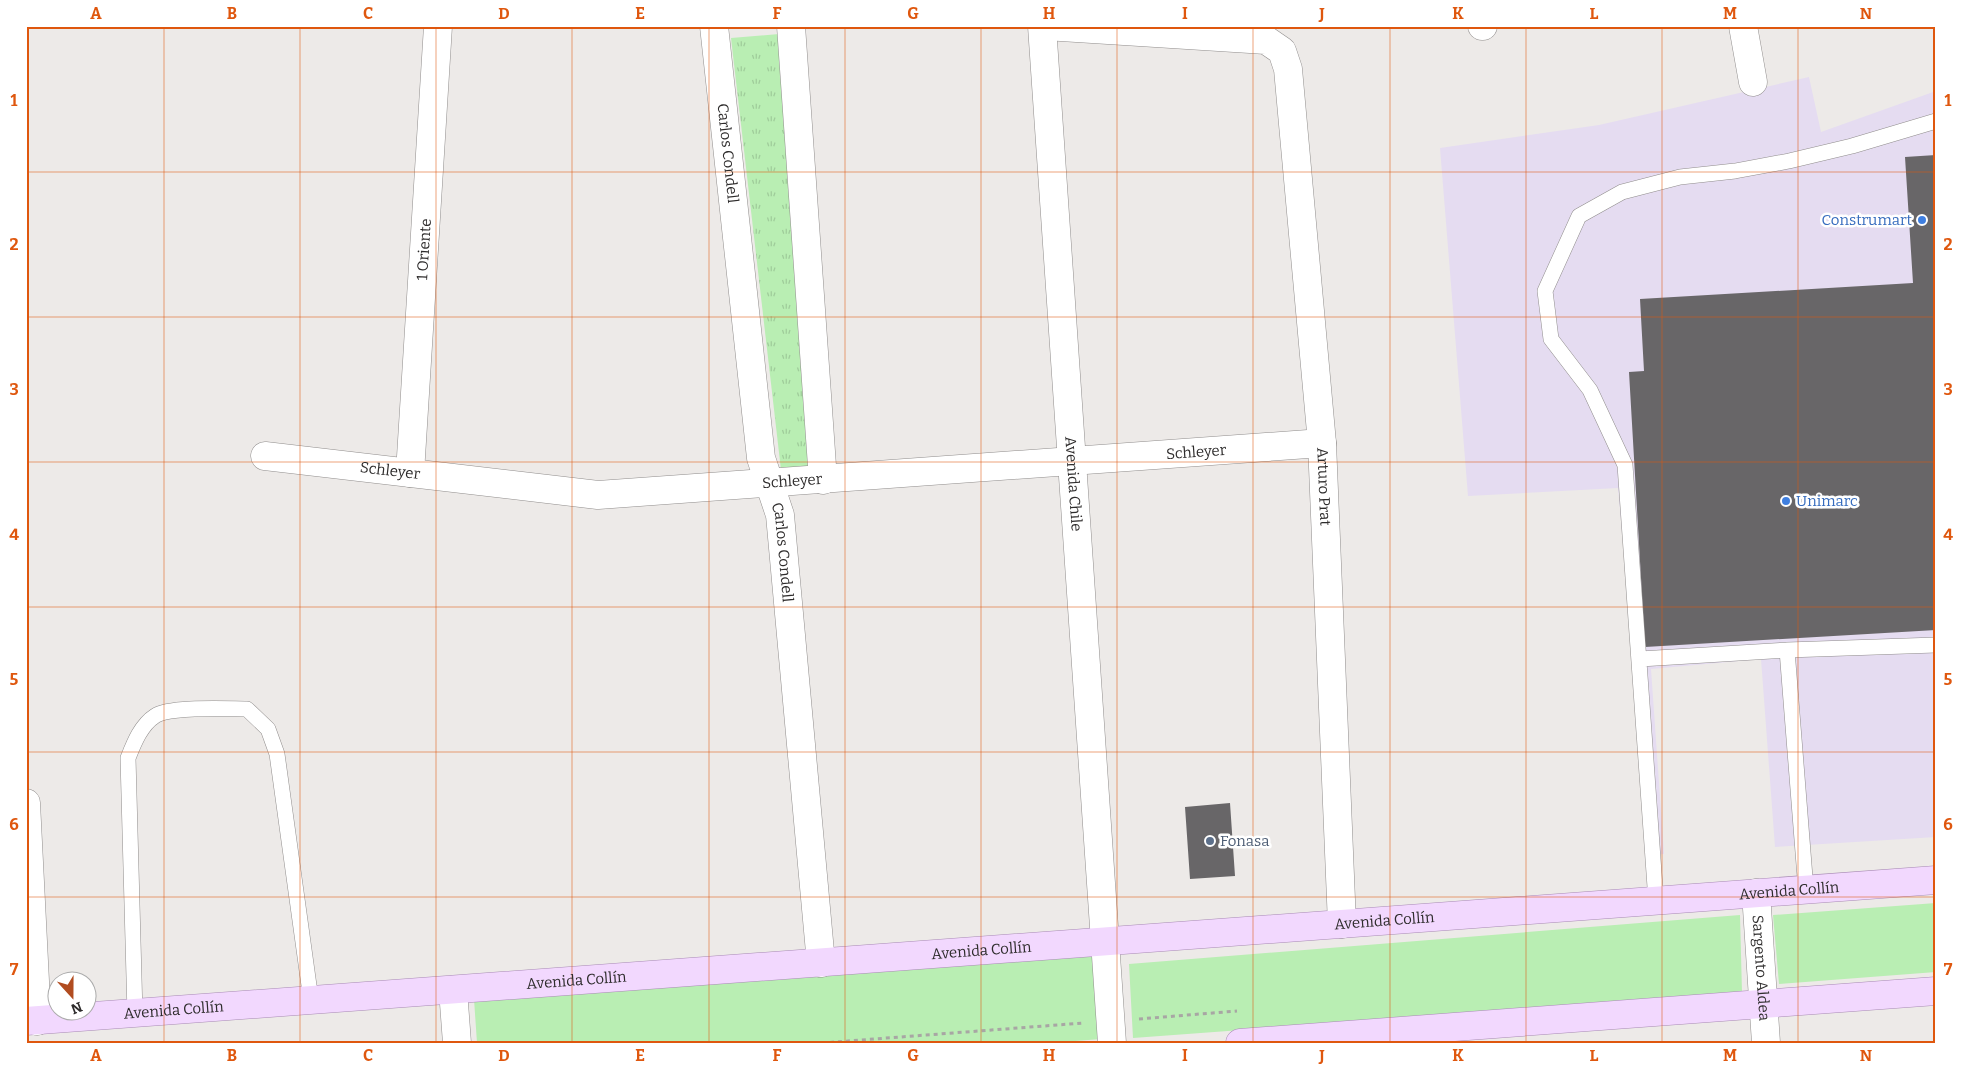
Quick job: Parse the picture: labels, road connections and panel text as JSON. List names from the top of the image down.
{
  "streets": {
    "main road": ["Avenida Collín"],
    "street": [
      "Carlos Condell",
      "1 Oriente",
      "Schleyer",
      "Avenida Chile",
      "Arturo Prat",
      "Sargento Aldea"
    ]
  },
  "crossings": [
    ["Carlos Condell", "Schleyer"],
    ["Carlos Condell", "Avenida Collín"],
    ["1 Oriente", "Schleyer"],
    ["Schleyer", "Avenida Chile"],
    ["Schleyer", "Arturo Prat"],
    ["Avenida Chile", "Arturo Prat"],
    ["Avenida Chile", "Avenida Collín"],
    ["Arturo Prat", "Avenida Collín"],
    ["Avenida Collín", "Sargento Aldea"]
  ],
  "places": ["Construmart", "Unimarc", "Fonasa"],
  "north": "bottom",
  "grid": {
    "columns": [
      "A",
      "B",
      "C",
      "D",
      "E",
      "F",
      "G",
      "H",
      "I",
      "J",
      "K",
      "L",
      "M",
      "N"
    ],
    "rows": [
      "1",
      "2",
      "3",
      "4",
      "5",
      "6",
      "7"
    ]
  }
}
